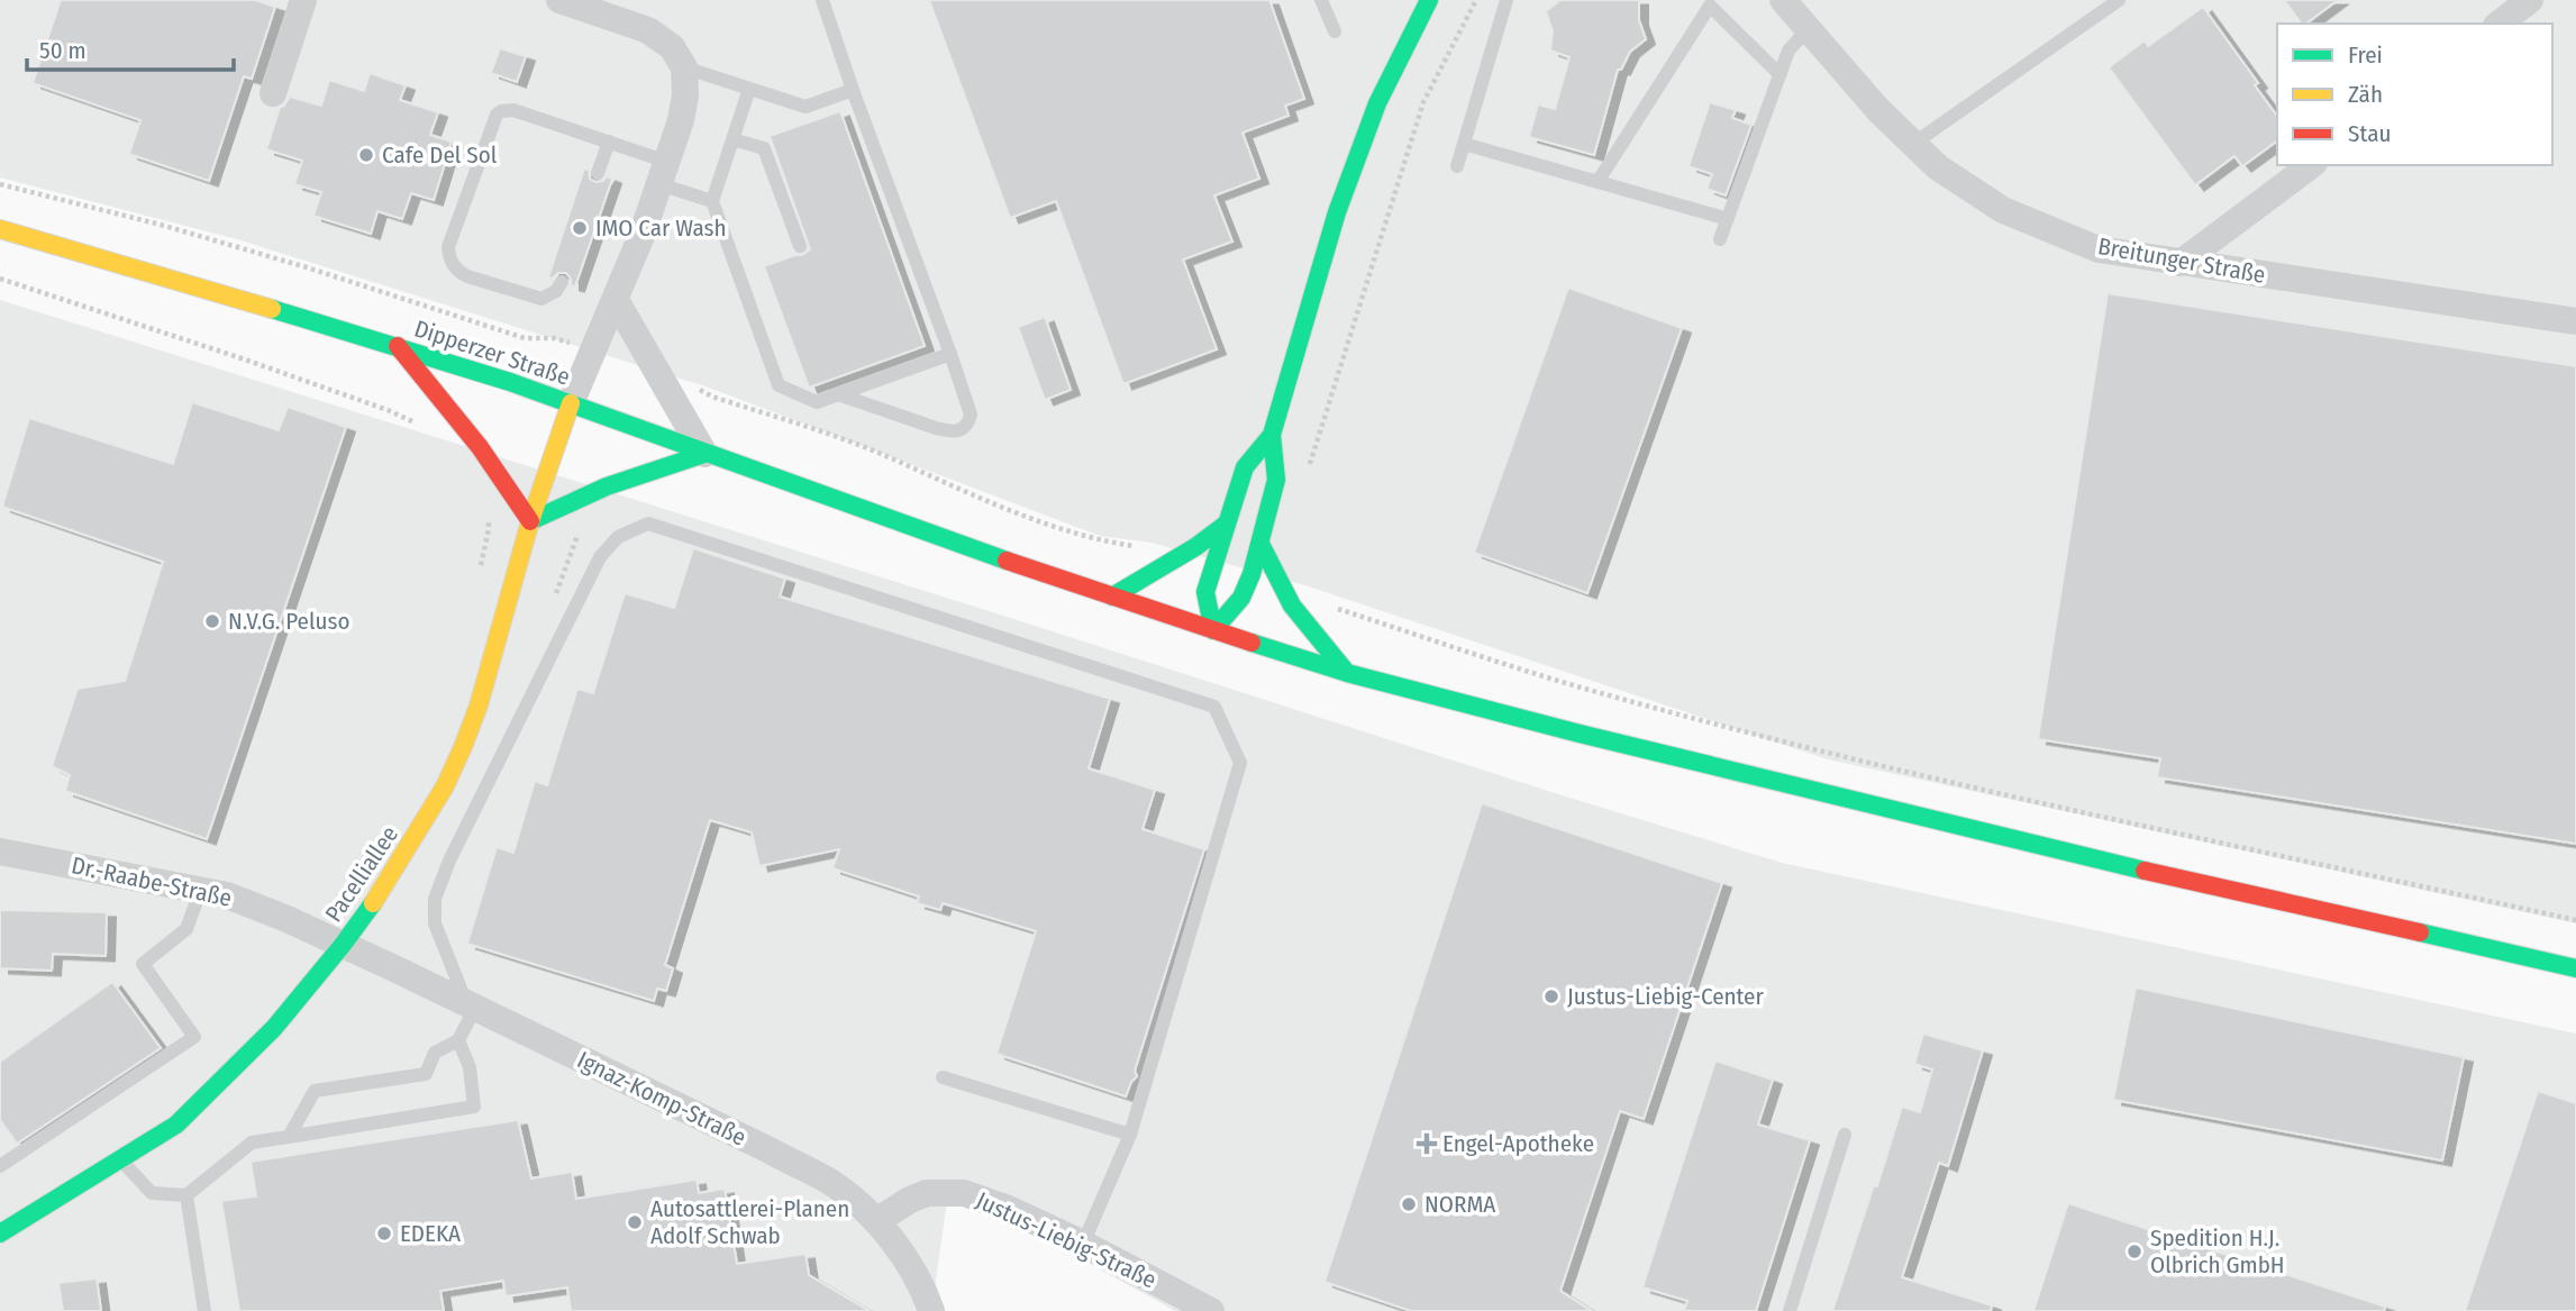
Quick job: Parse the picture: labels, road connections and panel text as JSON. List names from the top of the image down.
{
  "streets": {
    "main road": ["Dipperzer Straße", "Pacelliallee"],
    "street": [
      "Breitunger Straße",
      "Dr.-Raabe-Straße",
      "Ignaz-Komp-Straße",
      "Justus-Liebig-Straße"
    ]
  },
  "crossings": [
    ["Dipperzer Straße", "Pacelliallee"],
    ["Pacelliallee", "Dr.-Raabe-Straße"],
    ["Pacelliallee", "Ignaz-Komp-Straße"],
    ["Dr.-Raabe-Straße", "Ignaz-Komp-Straße"],
    ["Ignaz-Komp-Straße", "Justus-Liebig-Straße"]
  ],
  "places": {
    "other": [
      "Cafe Del Sol",
      "IMO Car Wash",
      "N.V.G. Peluso",
      "Justus-Liebig-Center",
      "NORMA",
      "Autosattlerei-Planen Adolf Schwab",
      "EDEKA",
      "Spedition H.J. Olbrich GmbH"
    ],
    "health": ["Engel-Apotheke"]
  },
  "legend": ["Frei", "Zäh", "Stau"],
  "scale_bar": "50 m"
}
